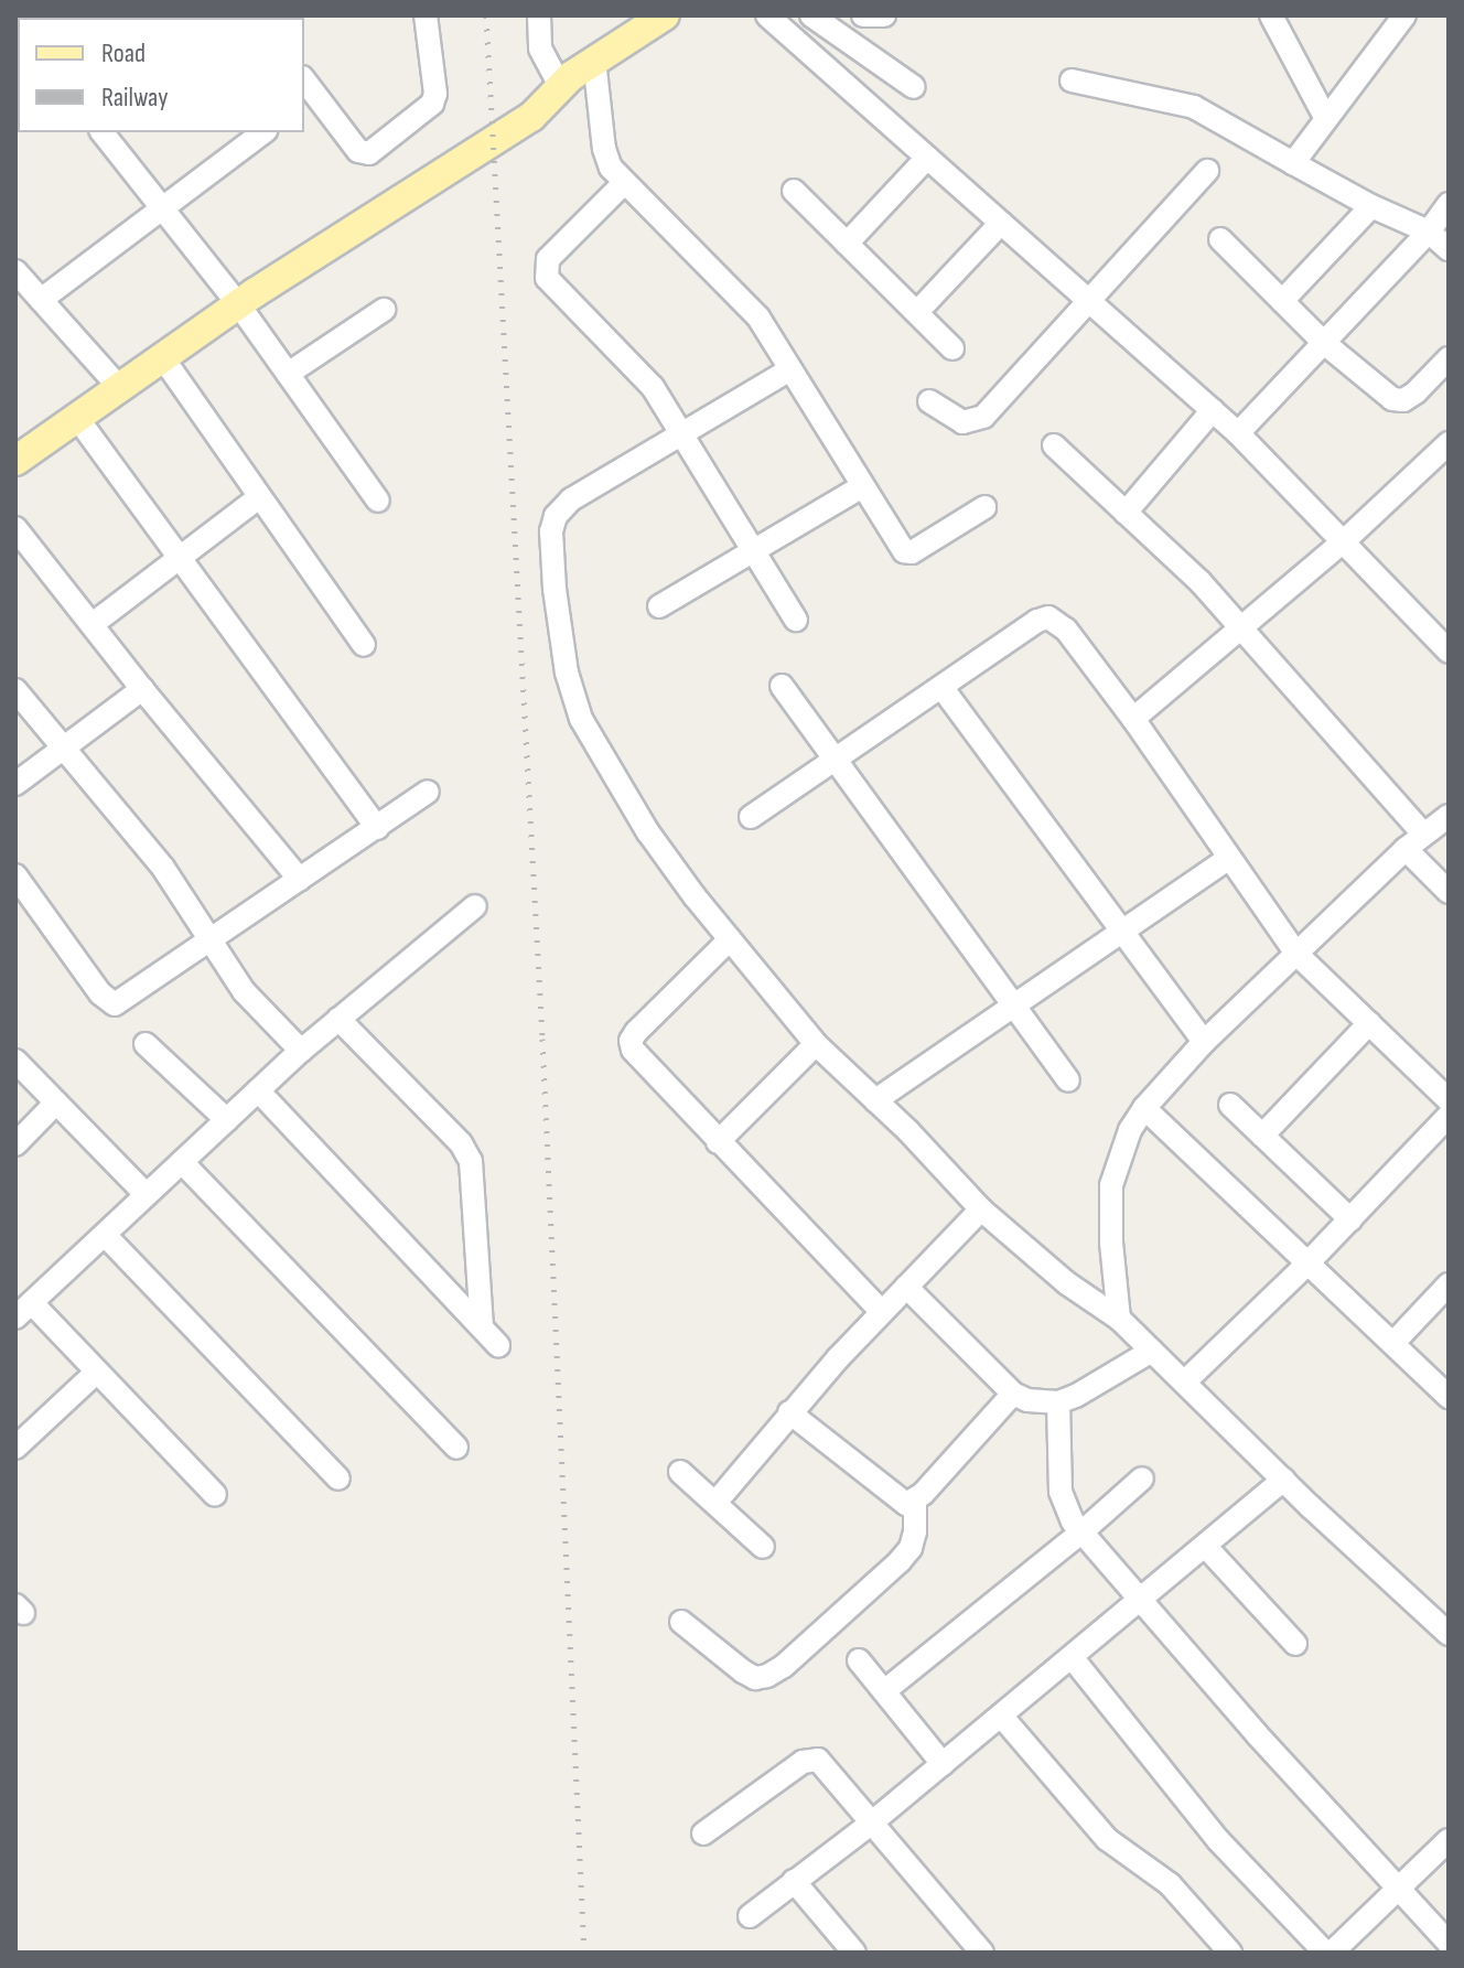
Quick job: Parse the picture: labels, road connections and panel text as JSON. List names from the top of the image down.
{
  "legend": ["Road", "Railway"]
}
